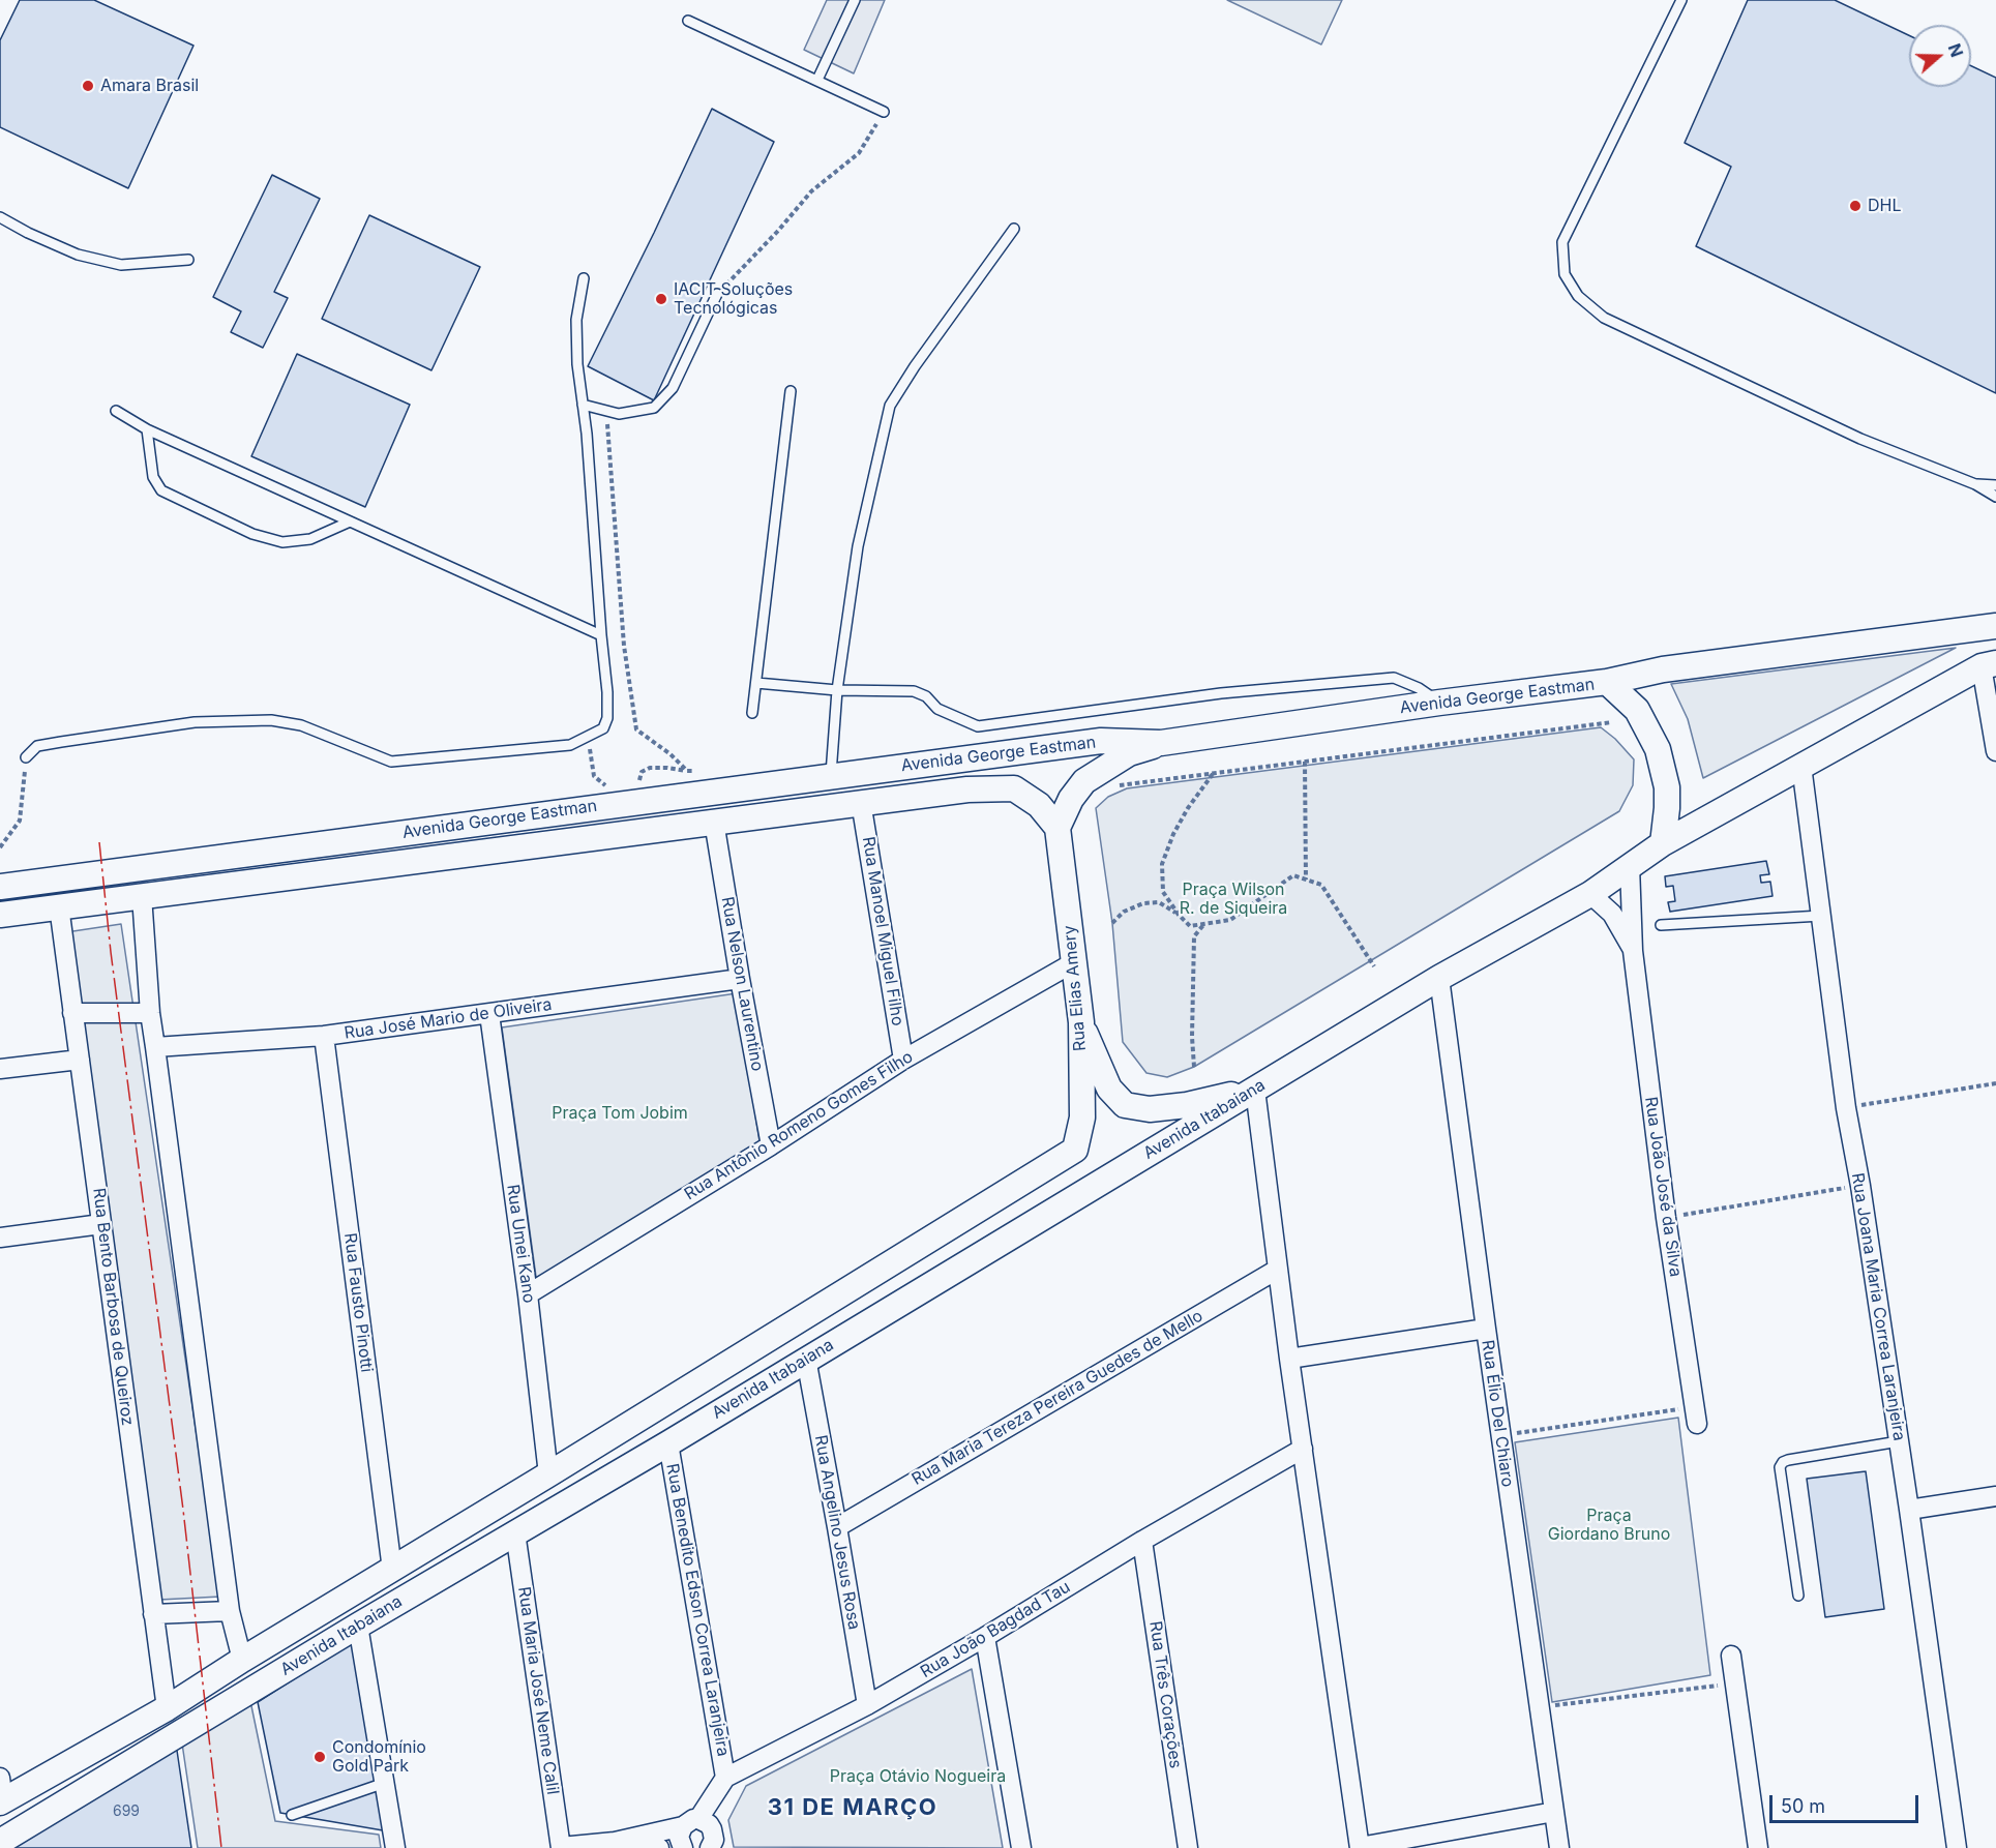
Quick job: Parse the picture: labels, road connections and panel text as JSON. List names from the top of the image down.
{
  "streets": {
    "main road": ["Avenida George Eastman", "Rua Elias Amery", "Avenida Itabaiana"],
    "street": [
      "Rua Manoel Miguel Filho",
      "Rua Nelson Laurentino",
      "Rua José Mario de Oliveira",
      "Rua Antônio Romeno Gomes Filho",
      "Rua João José da Silva",
      "Rua Umei Kano",
      "Rua Fausto Pinotti",
      "Rua Bento Barbosa de Queiroz",
      "Rua Joana Maria Correa Laranjeira",
      "Rua Maria Tereza Pereira Guedes de Mello",
      "Rua Élio Del Chiaro",
      "Rua Angelino Jesus Rosa",
      "Rua Benedito Edson Correa Laranjeira",
      "Rua João Bagdad Tau",
      "Rua Maria José Neme Calil",
      "Rua Três Corações"
    ]
  },
  "crossings": [
    ["Avenida George Eastman", "Rua Manoel Miguel Filho"],
    ["Avenida George Eastman", "Rua Nelson Laurentino"],
    ["Avenida George Eastman", "Rua Elias Amery"],
    ["Avenida George Eastman", "Rua Bento Barbosa de Queiroz"],
    ["Rua Manoel Miguel Filho", "Rua Antônio Romeno Gomes Filho"],
    ["Rua Nelson Laurentino", "Rua José Mario de Oliveira"],
    ["Rua Nelson Laurentino", "Rua Antônio Romeno Gomes Filho"],
    ["Rua Elias Amery", "Avenida Itabaiana"],
    ["Rua Elias Amery", "Rua Antônio Romeno Gomes Filho"],
    ["Rua José Mario de Oliveira", "Rua Umei Kano"],
    ["Rua José Mario de Oliveira", "Rua Fausto Pinotti"],
    ["Avenida Itabaiana", "Rua João José da Silva"],
    ["Avenida Itabaiana", "Rua Umei Kano"],
    ["Avenida Itabaiana", "Rua Fausto Pinotti"],
    ["Avenida Itabaiana", "Rua Bento Barbosa de Queiroz"],
    ["Avenida Itabaiana", "Rua Élio Del Chiaro"],
    ["Avenida Itabaiana", "Rua Angelino Jesus Rosa"],
    ["Avenida Itabaiana", "Rua Benedito Edson Correa Laranjeira"],
    ["Avenida Itabaiana", "Rua Maria José Neme Calil"],
    ["Rua Antônio Romeno Gomes Filho", "Rua Umei Kano"],
    ["Rua Maria Tereza Pereira Guedes de Mello", "Rua Angelino Jesus Rosa"],
    ["Rua Angelino Jesus Rosa", "Rua João Bagdad Tau"],
    ["Rua Benedito Edson Correa Laranjeira", "Rua João Bagdad Tau"],
    ["Rua João Bagdad Tau", "Rua Três Corações"]
  ],
  "districts": ["31 DE MARÇO"],
  "parks": [
    "Praça Wilson R. de Siqueira",
    "Praça Tom Jobim",
    "Praça Giordano Bruno",
    "Praça Otávio Nogueira"
  ],
  "places": [
    "Amara Brasil",
    "DHL",
    "IACIT Soluções Tecnológicas",
    "Condomínio Gold Park"
  ],
  "house_numbers": ["699"],
  "scale_bar": "50 m",
  "north": "right"
}
